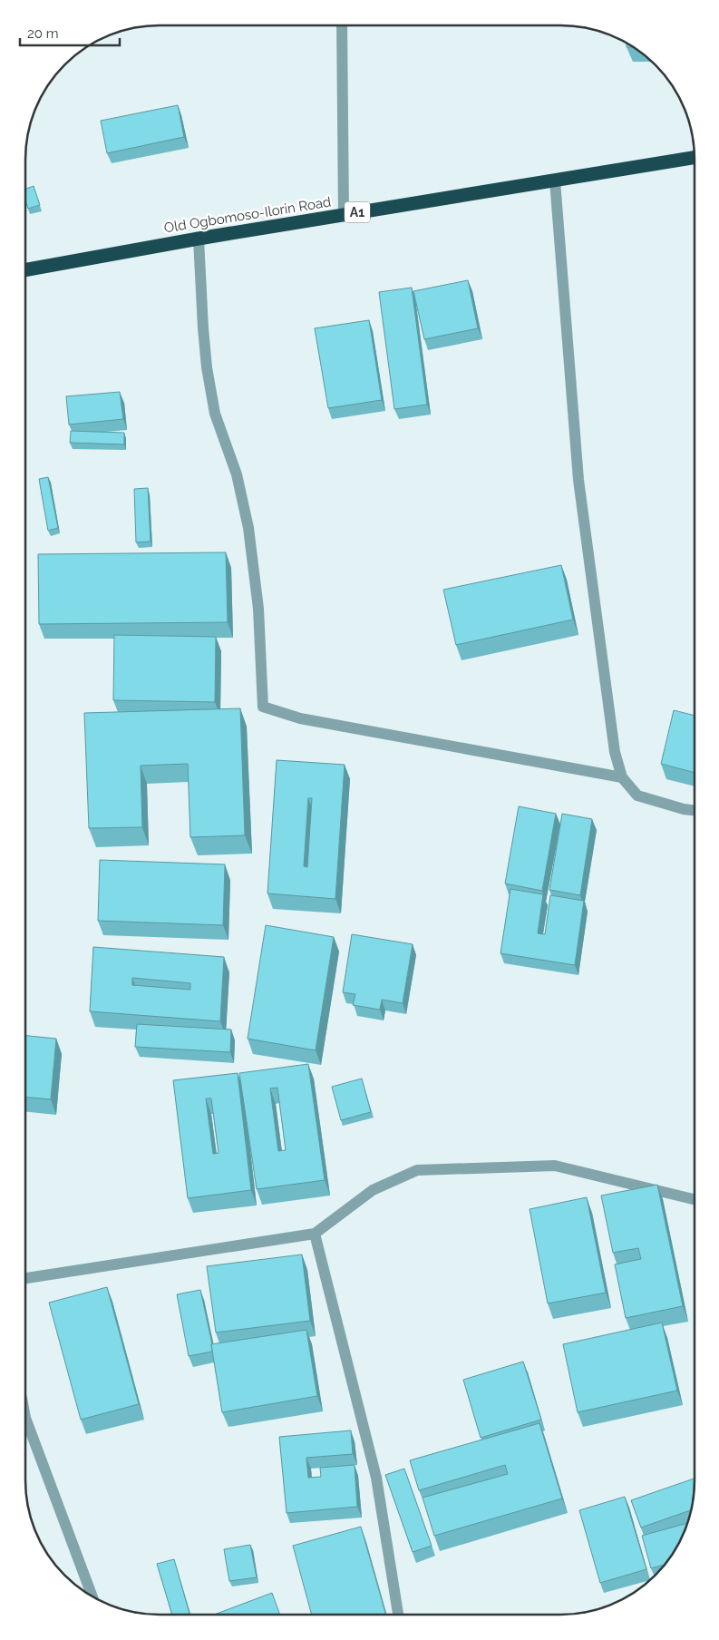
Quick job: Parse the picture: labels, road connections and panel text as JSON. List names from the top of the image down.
{
  "streets": {
    "highway": ["A1", "Old Ogbomoso-Ilorin Road"]
  },
  "scale_bar": "20 m"
}
